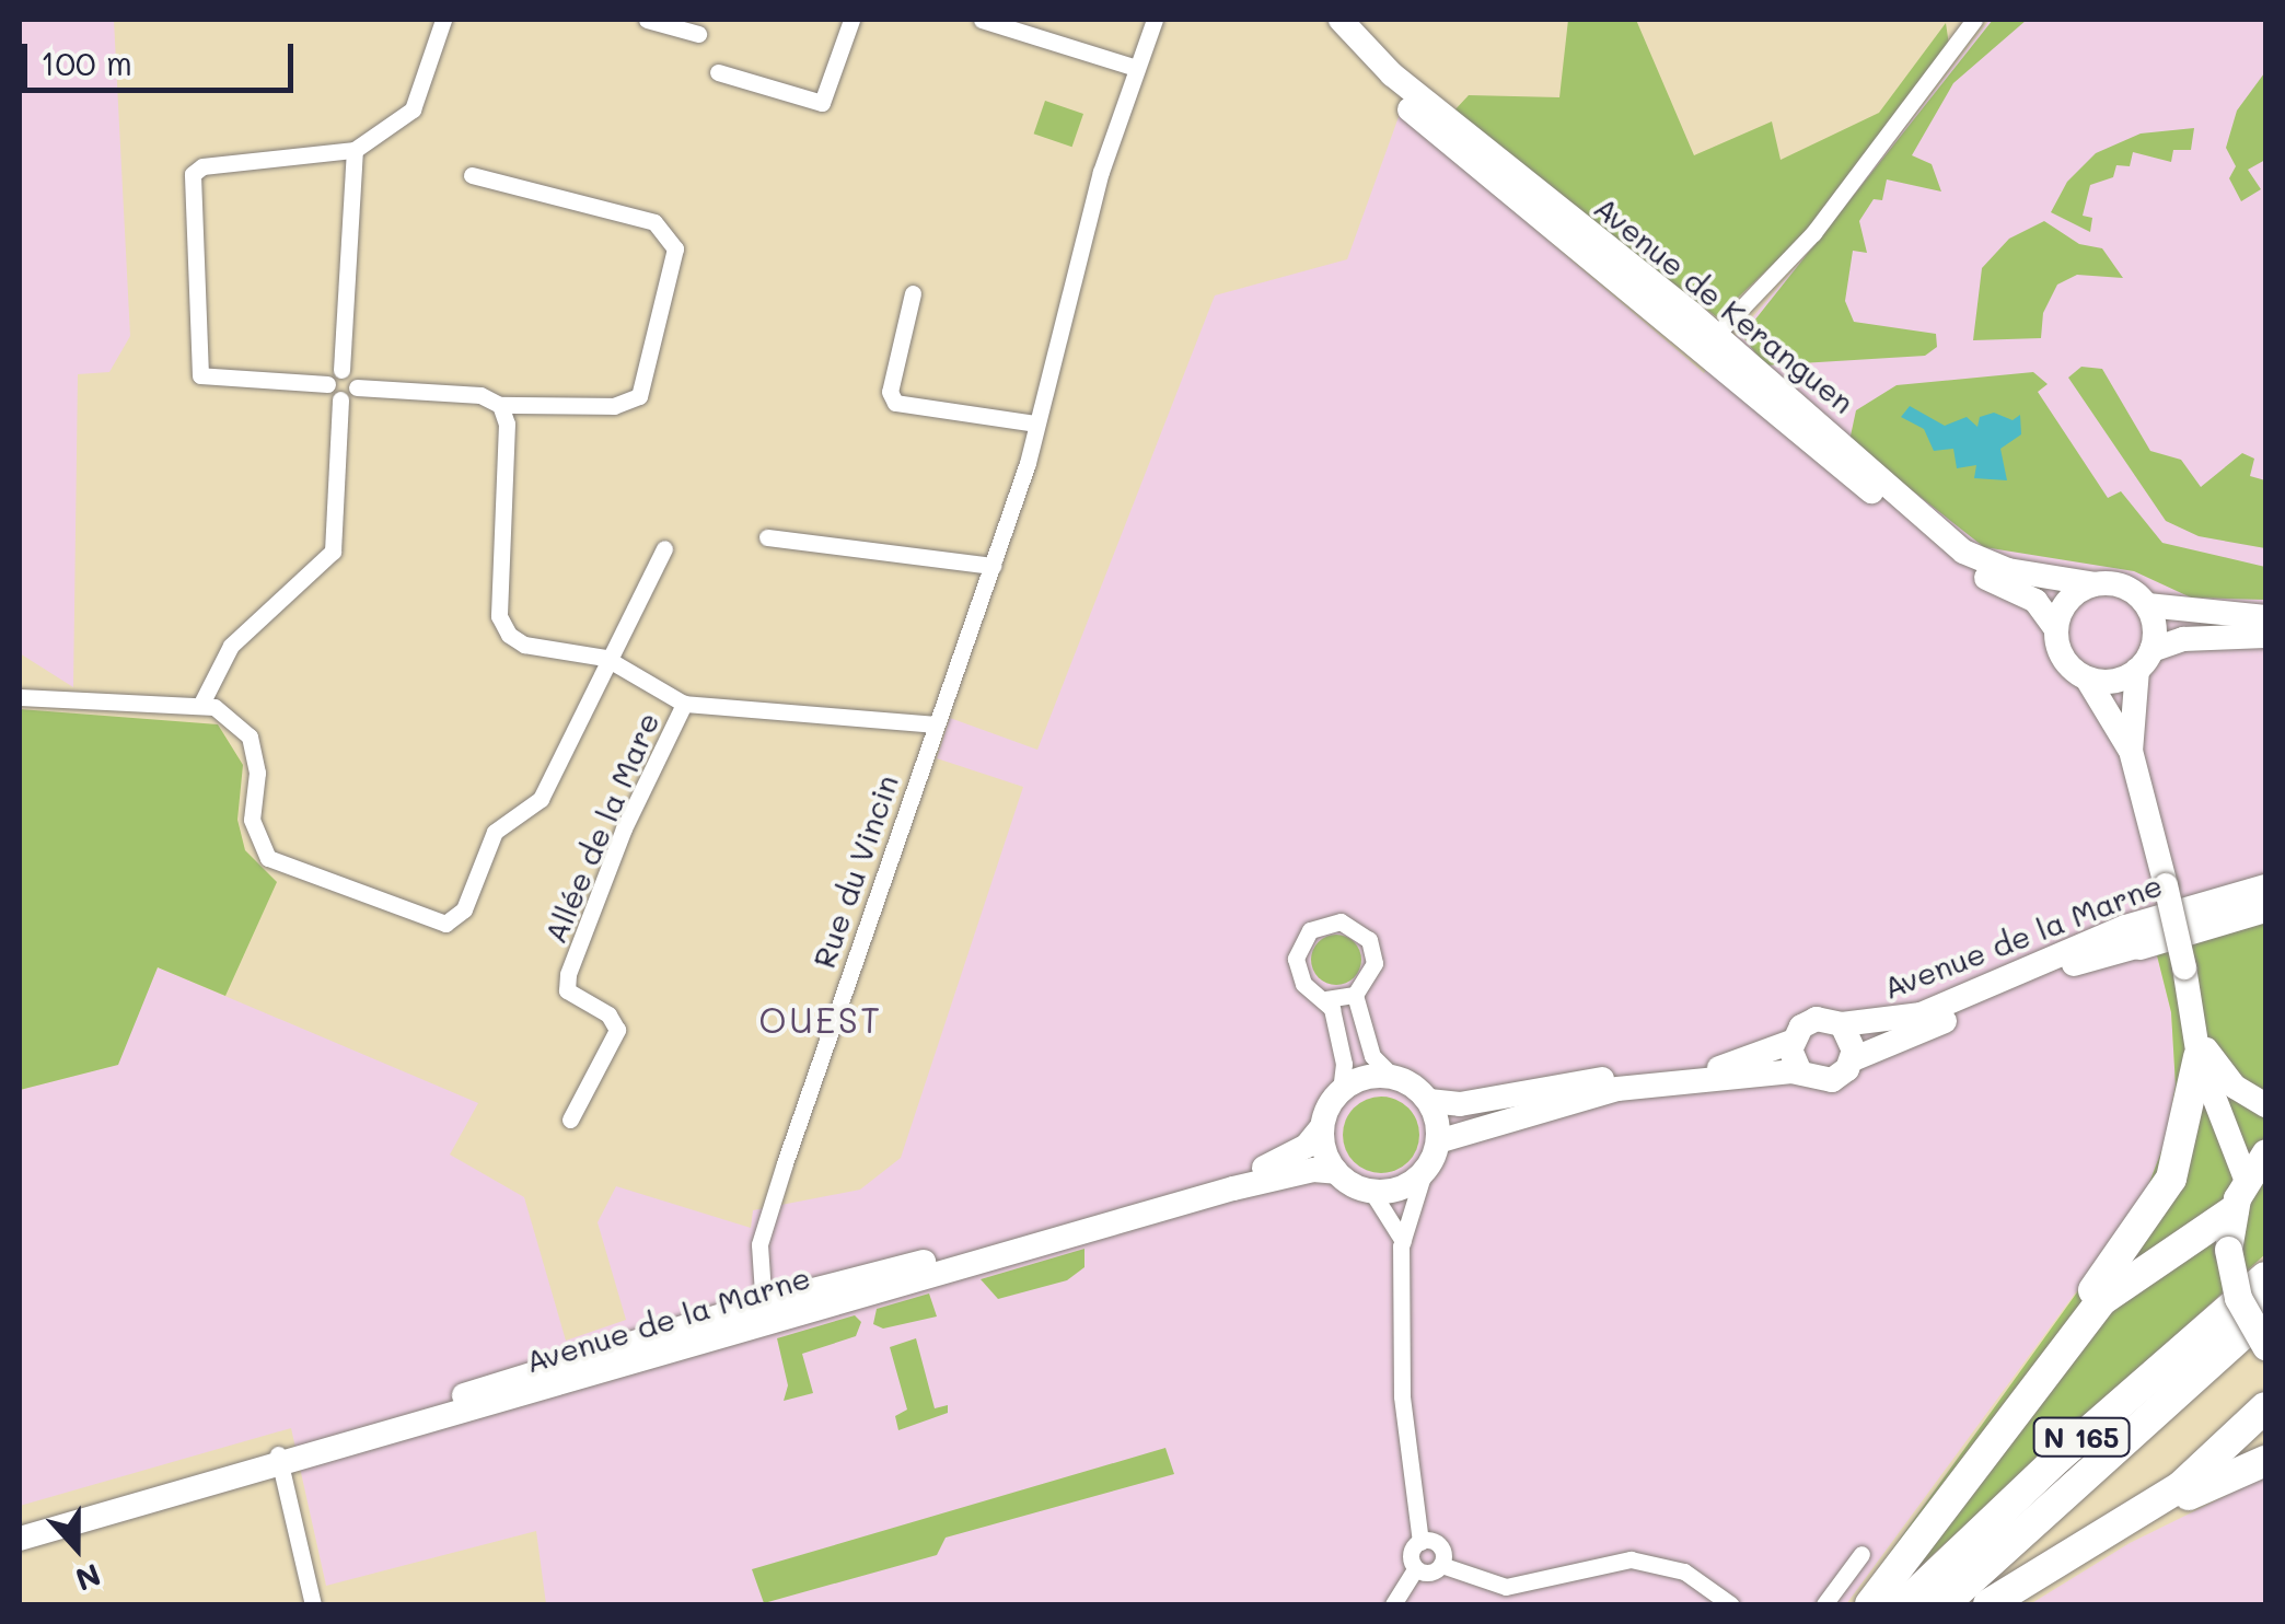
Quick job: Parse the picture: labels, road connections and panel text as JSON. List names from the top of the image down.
{
  "streets": {
    "highway": ["N 165"],
    "main road": ["Avenue de Keranguen", "Avenue de la Marne"],
    "street": ["Allée de la Mare", "Rue du Vincin"]
  },
  "crossings": [
    ["Allée de la Mare", "Rue du Vincin"],
    ["Rue du Vincin", "Avenue de la Marne"]
  ],
  "districts": ["OUEST"],
  "scale_bar": "100 m",
  "north": "bottom"
}
